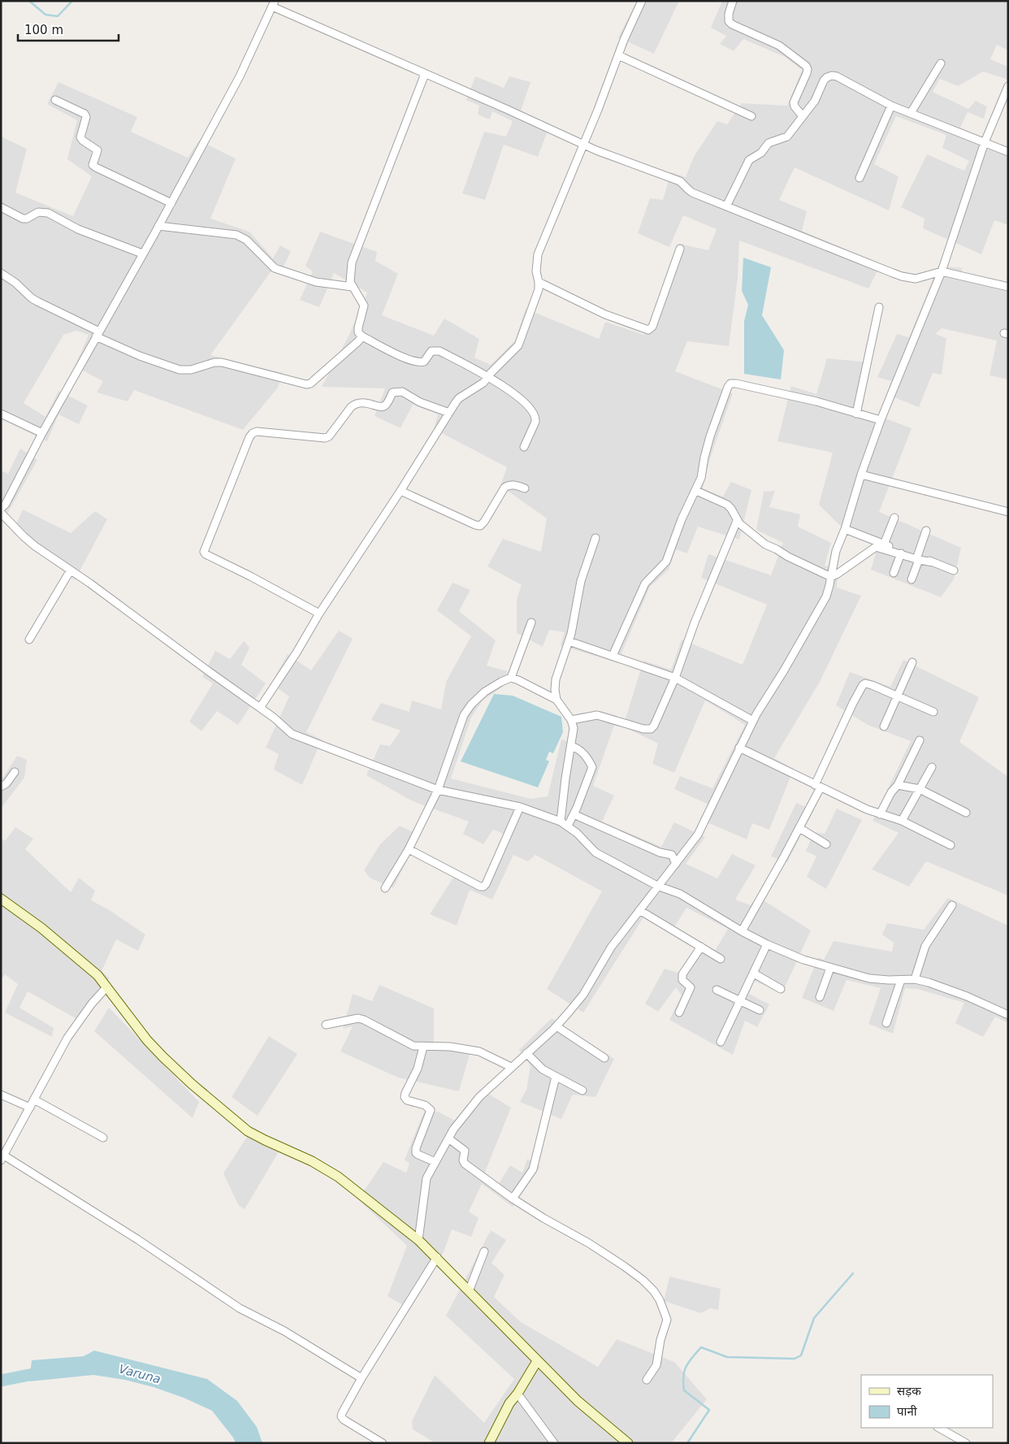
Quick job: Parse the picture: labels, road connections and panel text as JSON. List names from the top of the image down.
{
  "water": ["Varuna"],
  "legend": ["सड़क", "पानी"],
  "scale_bar": "100 m"
}
